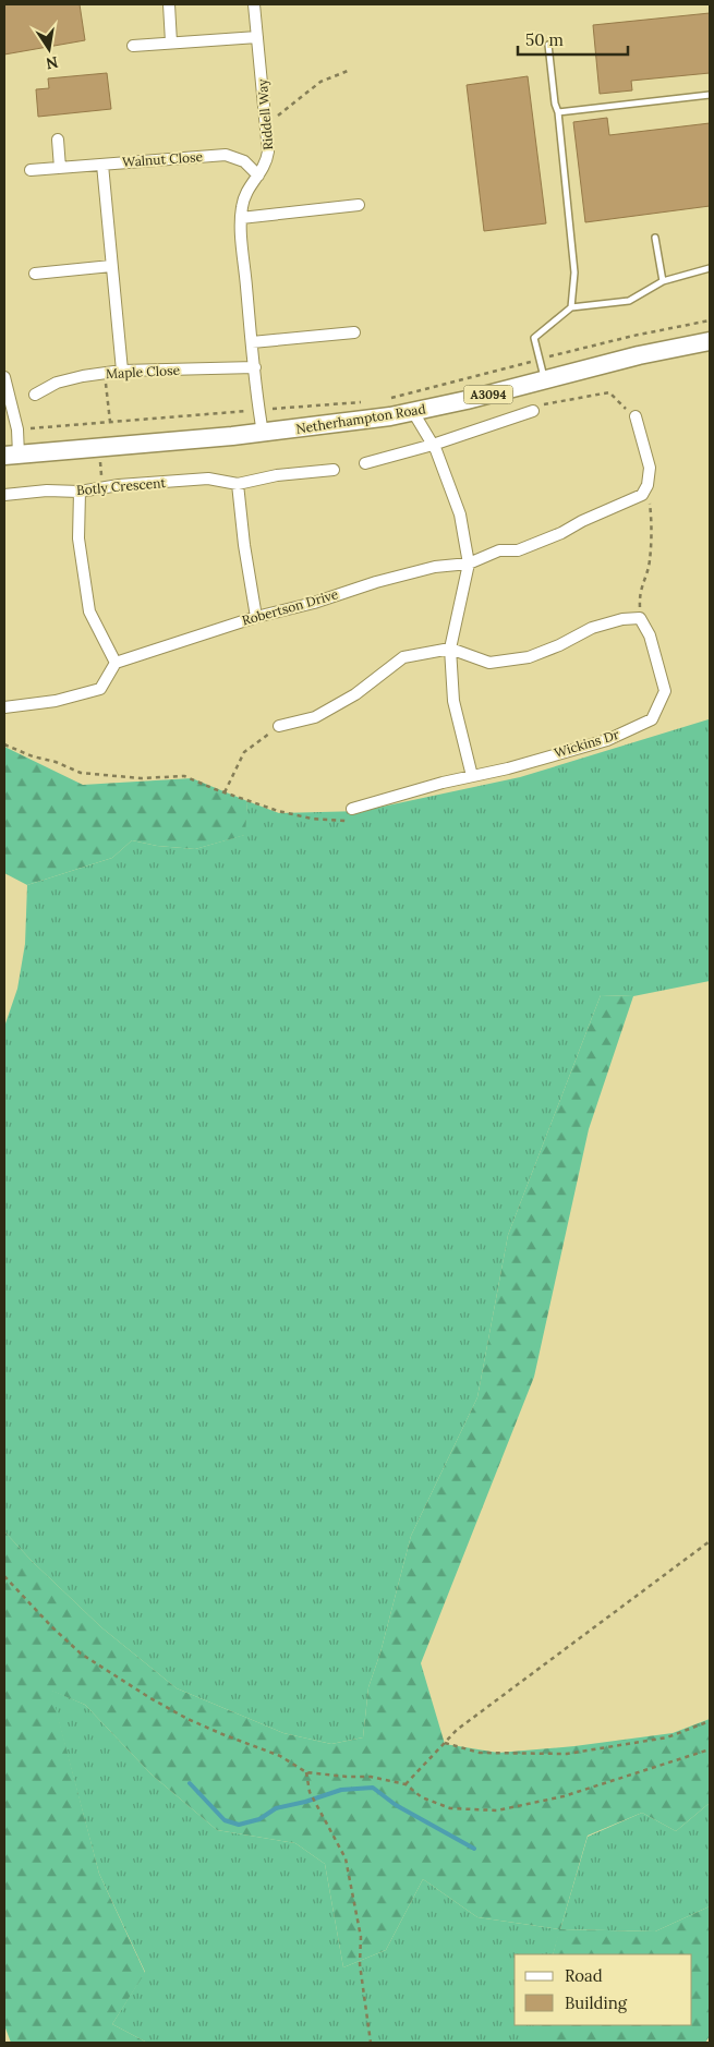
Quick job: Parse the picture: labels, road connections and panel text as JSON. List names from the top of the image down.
{
  "streets": {
    "main road": ["A3094", "Netherhampton Road"],
    "street": [
      "Riddell Way",
      "Walnut Close",
      "Maple Close",
      "Botly Crescent",
      "Robertson Drive",
      "Wickins Dr"
    ]
  },
  "crossings": [
    ["Riddell Way", "Walnut Close"],
    ["Riddell Way", "Maple Close"],
    ["Riddell Way", "Netherhampton Road"]
  ],
  "legend": ["Road", "Building"],
  "scale_bar": "50 m",
  "north": "bottom"
}
